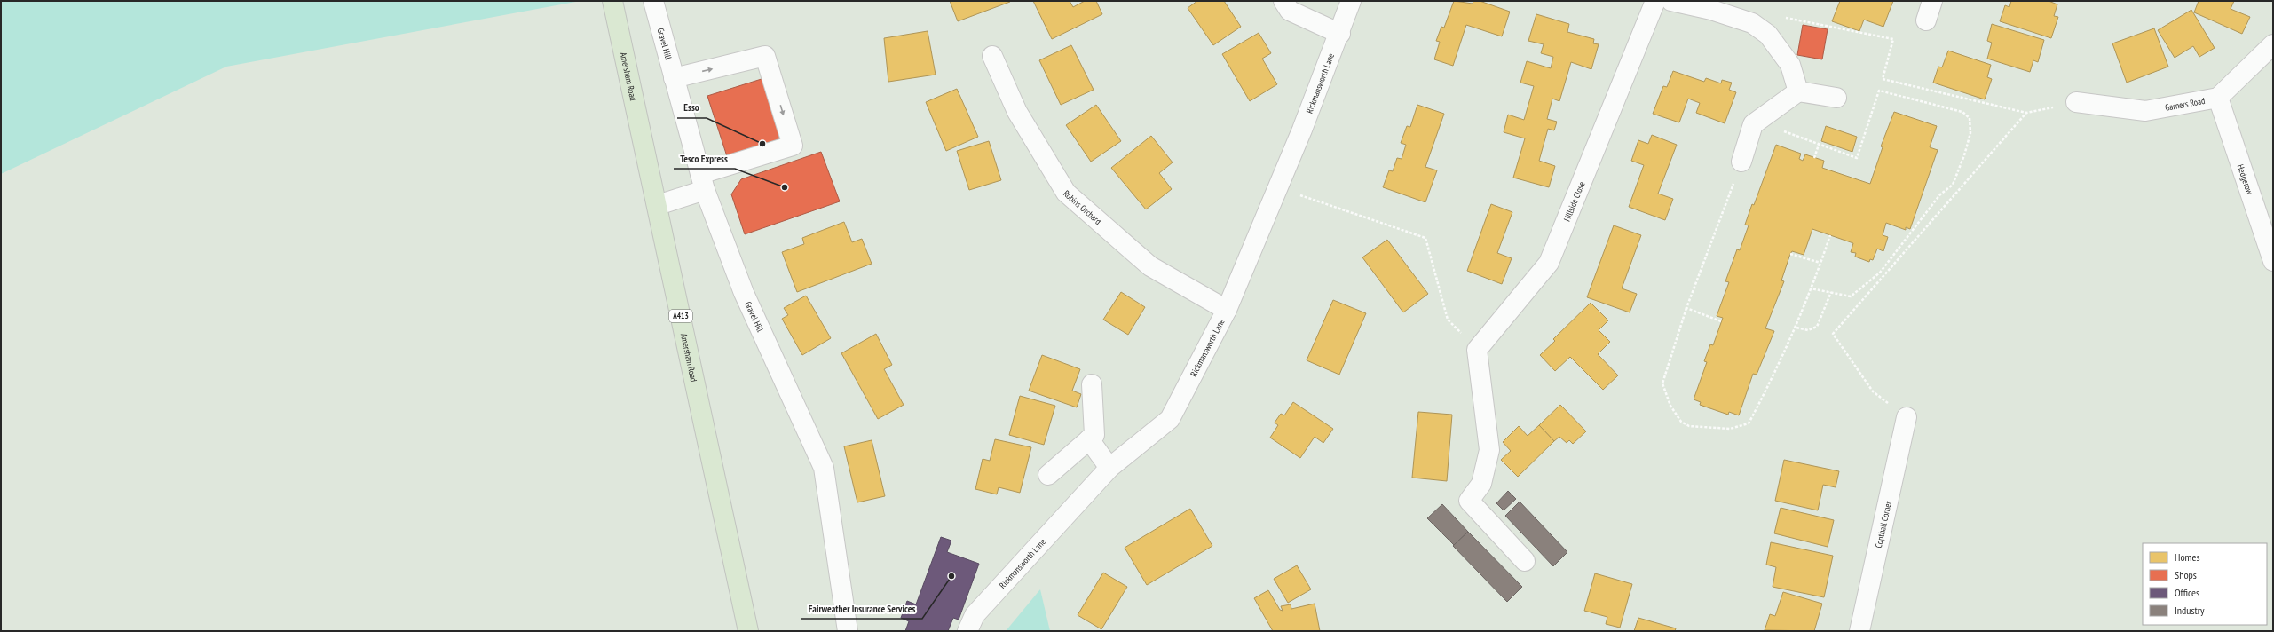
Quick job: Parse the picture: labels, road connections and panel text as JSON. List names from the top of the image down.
{
  "streets": {
    "highway": ["Amersham Road", "A413"],
    "street": [
      "Gravel Hill",
      "Rickmansworth Lane",
      "Garners Road",
      "Hedgerow",
      "Hillside Close",
      "Robins Orchard",
      "Copthall Corner"
    ]
  },
  "crossings": [
    ["Rickmansworth Lane", "Robins Orchard"],
    ["Garners Road", "Hedgerow"]
  ],
  "places": ["Esso", "Tesco Express", "Fairweather Insurance Services"],
  "legend": [
    "Homes",
    "Shops",
    "Offices",
    "Industry"
  ]
}
